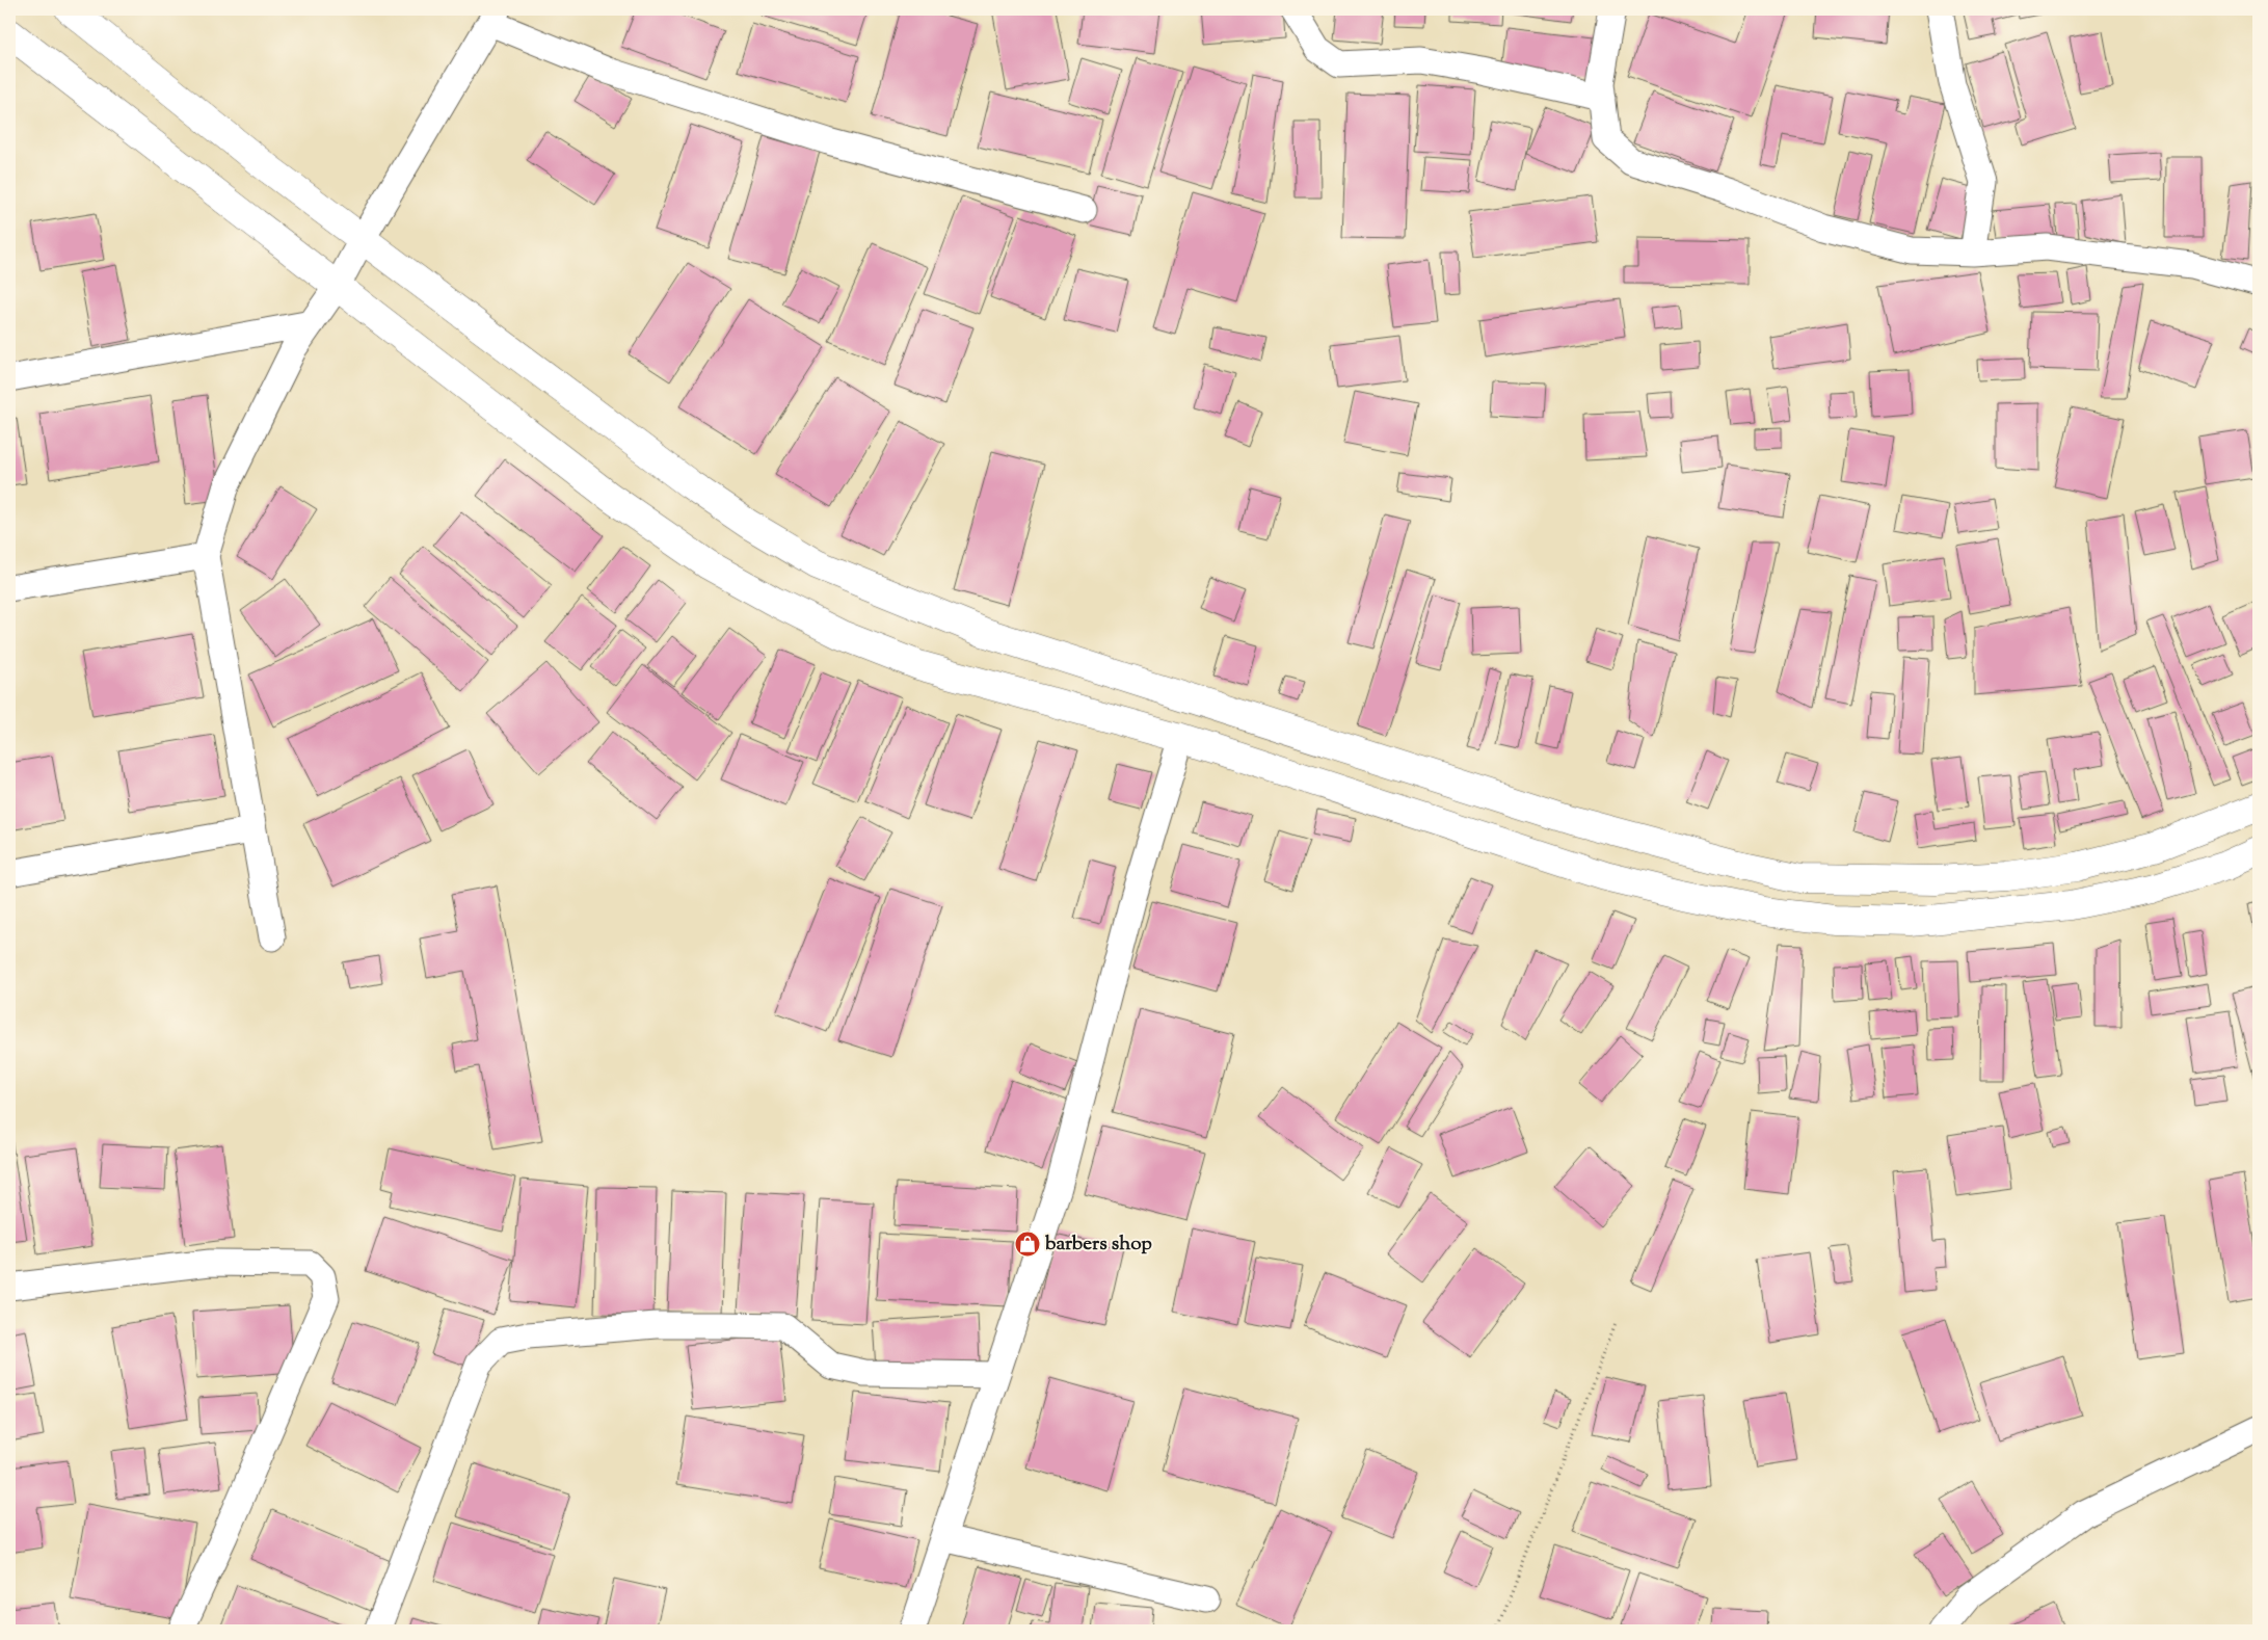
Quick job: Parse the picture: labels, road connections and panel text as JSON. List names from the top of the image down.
{
  "places": {
    "shop": ["barbers shop"]
  }
}
